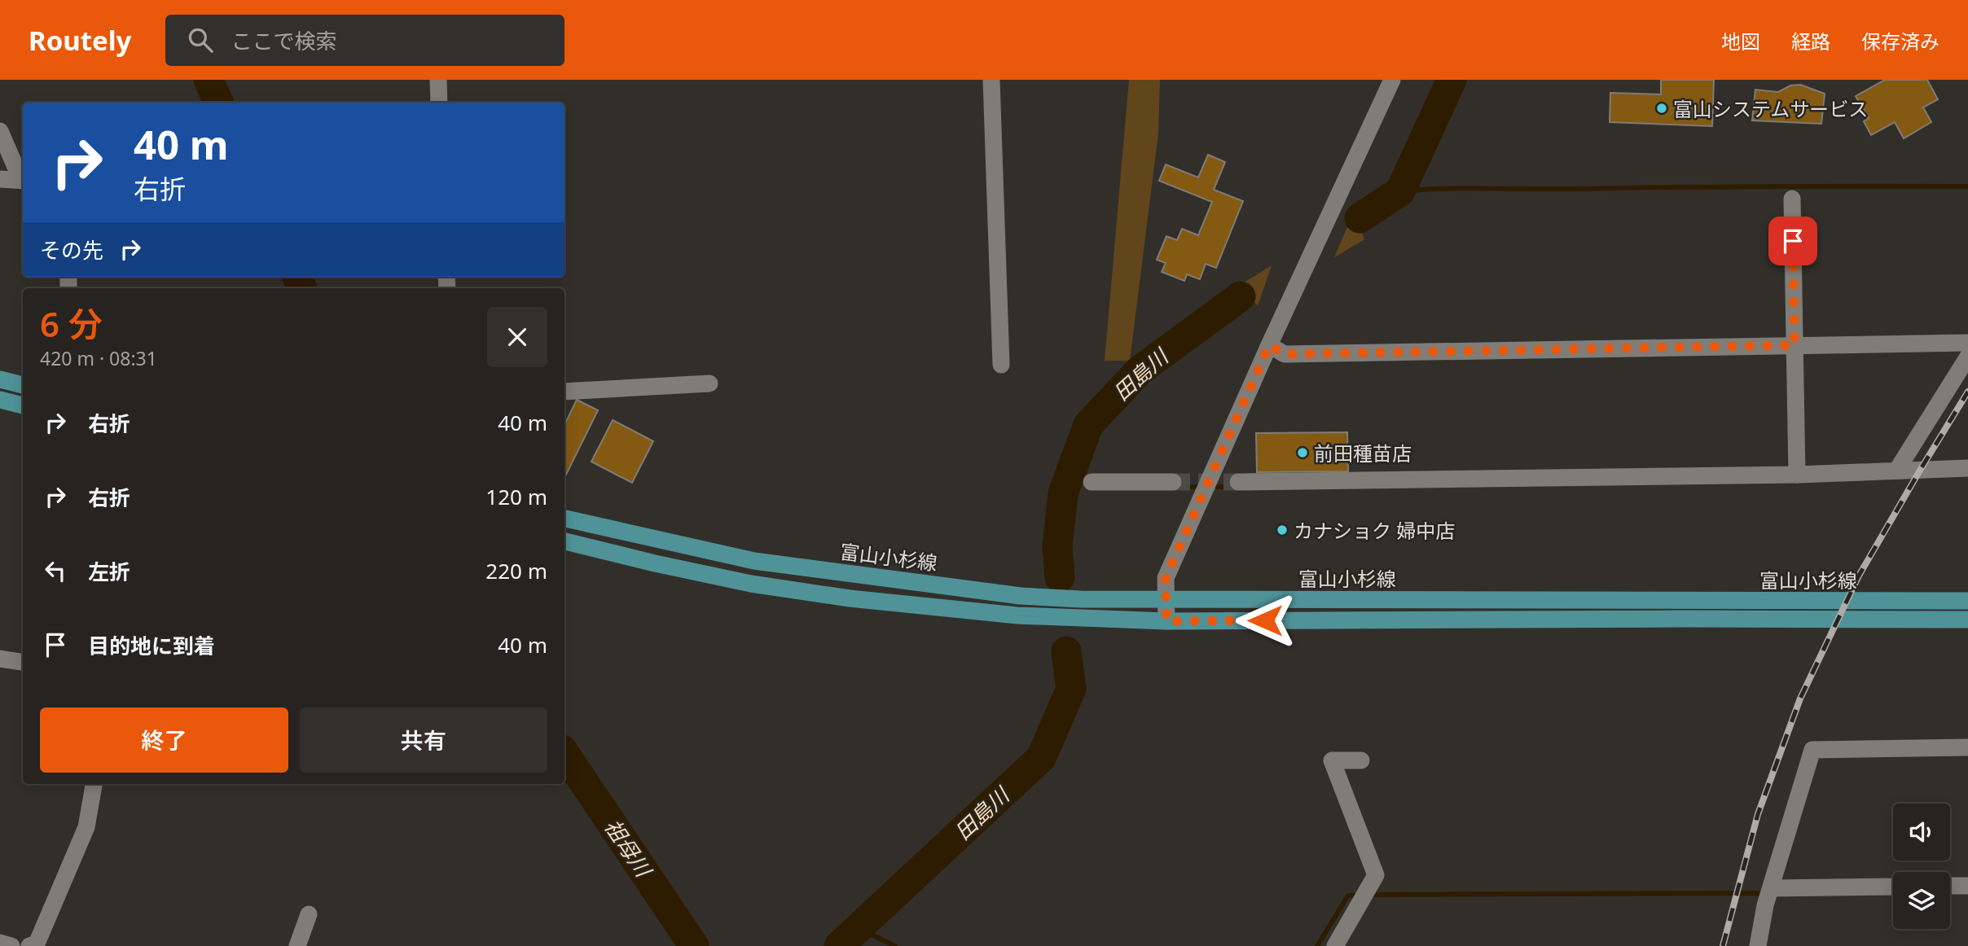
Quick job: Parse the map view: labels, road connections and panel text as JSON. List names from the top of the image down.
{
  "streets": {
    "main road": ["富山小杉線"]
  },
  "water": ["田島川", "祖母川"],
  "places": ["富山システムサービス", "前田種苗店", "カナショク 婦中店"],
  "page": {
    "header": "Routely",
    "search": "ここで検索",
    "nav": ["地図", "経路", "保存済み"],
    "turn": ["40 m", "右折"],
    "then": "その先",
    "heading": ["6 分", "420 m · 08:31"],
    "list": [
      {
        "name": "右折",
        "value": "40 m"
      },
      {
        "name": "右折",
        "value": "120 m"
      },
      {
        "name": "左折",
        "value": "220 m"
      },
      {
        "name": "目的地に到着",
        "value": "40 m"
      }
    ],
    "buttons": ["終了", "共有"]
  }
}
